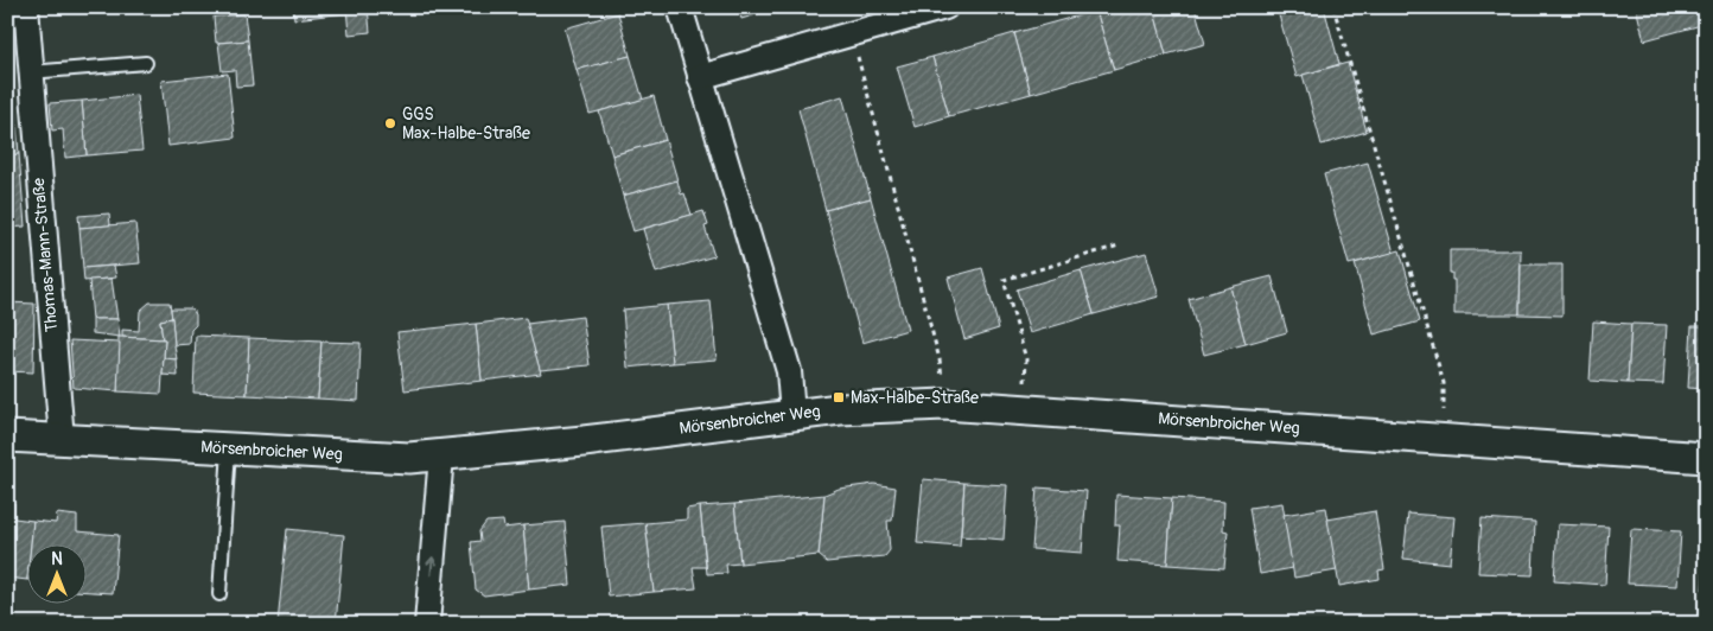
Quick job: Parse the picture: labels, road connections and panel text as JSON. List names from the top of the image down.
{
  "streets": {
    "street": ["Thomas-Mann-Straße", "Mörsenbroicher Weg"]
  },
  "crossings": [
    ["Thomas-Mann-Straße", "Mörsenbroicher Weg"]
  ],
  "places": {
    "other": ["GGS Max-Halbe-Straße"],
    "transit": ["Max-Halbe-Straße"]
  },
  "north": "top"
}
